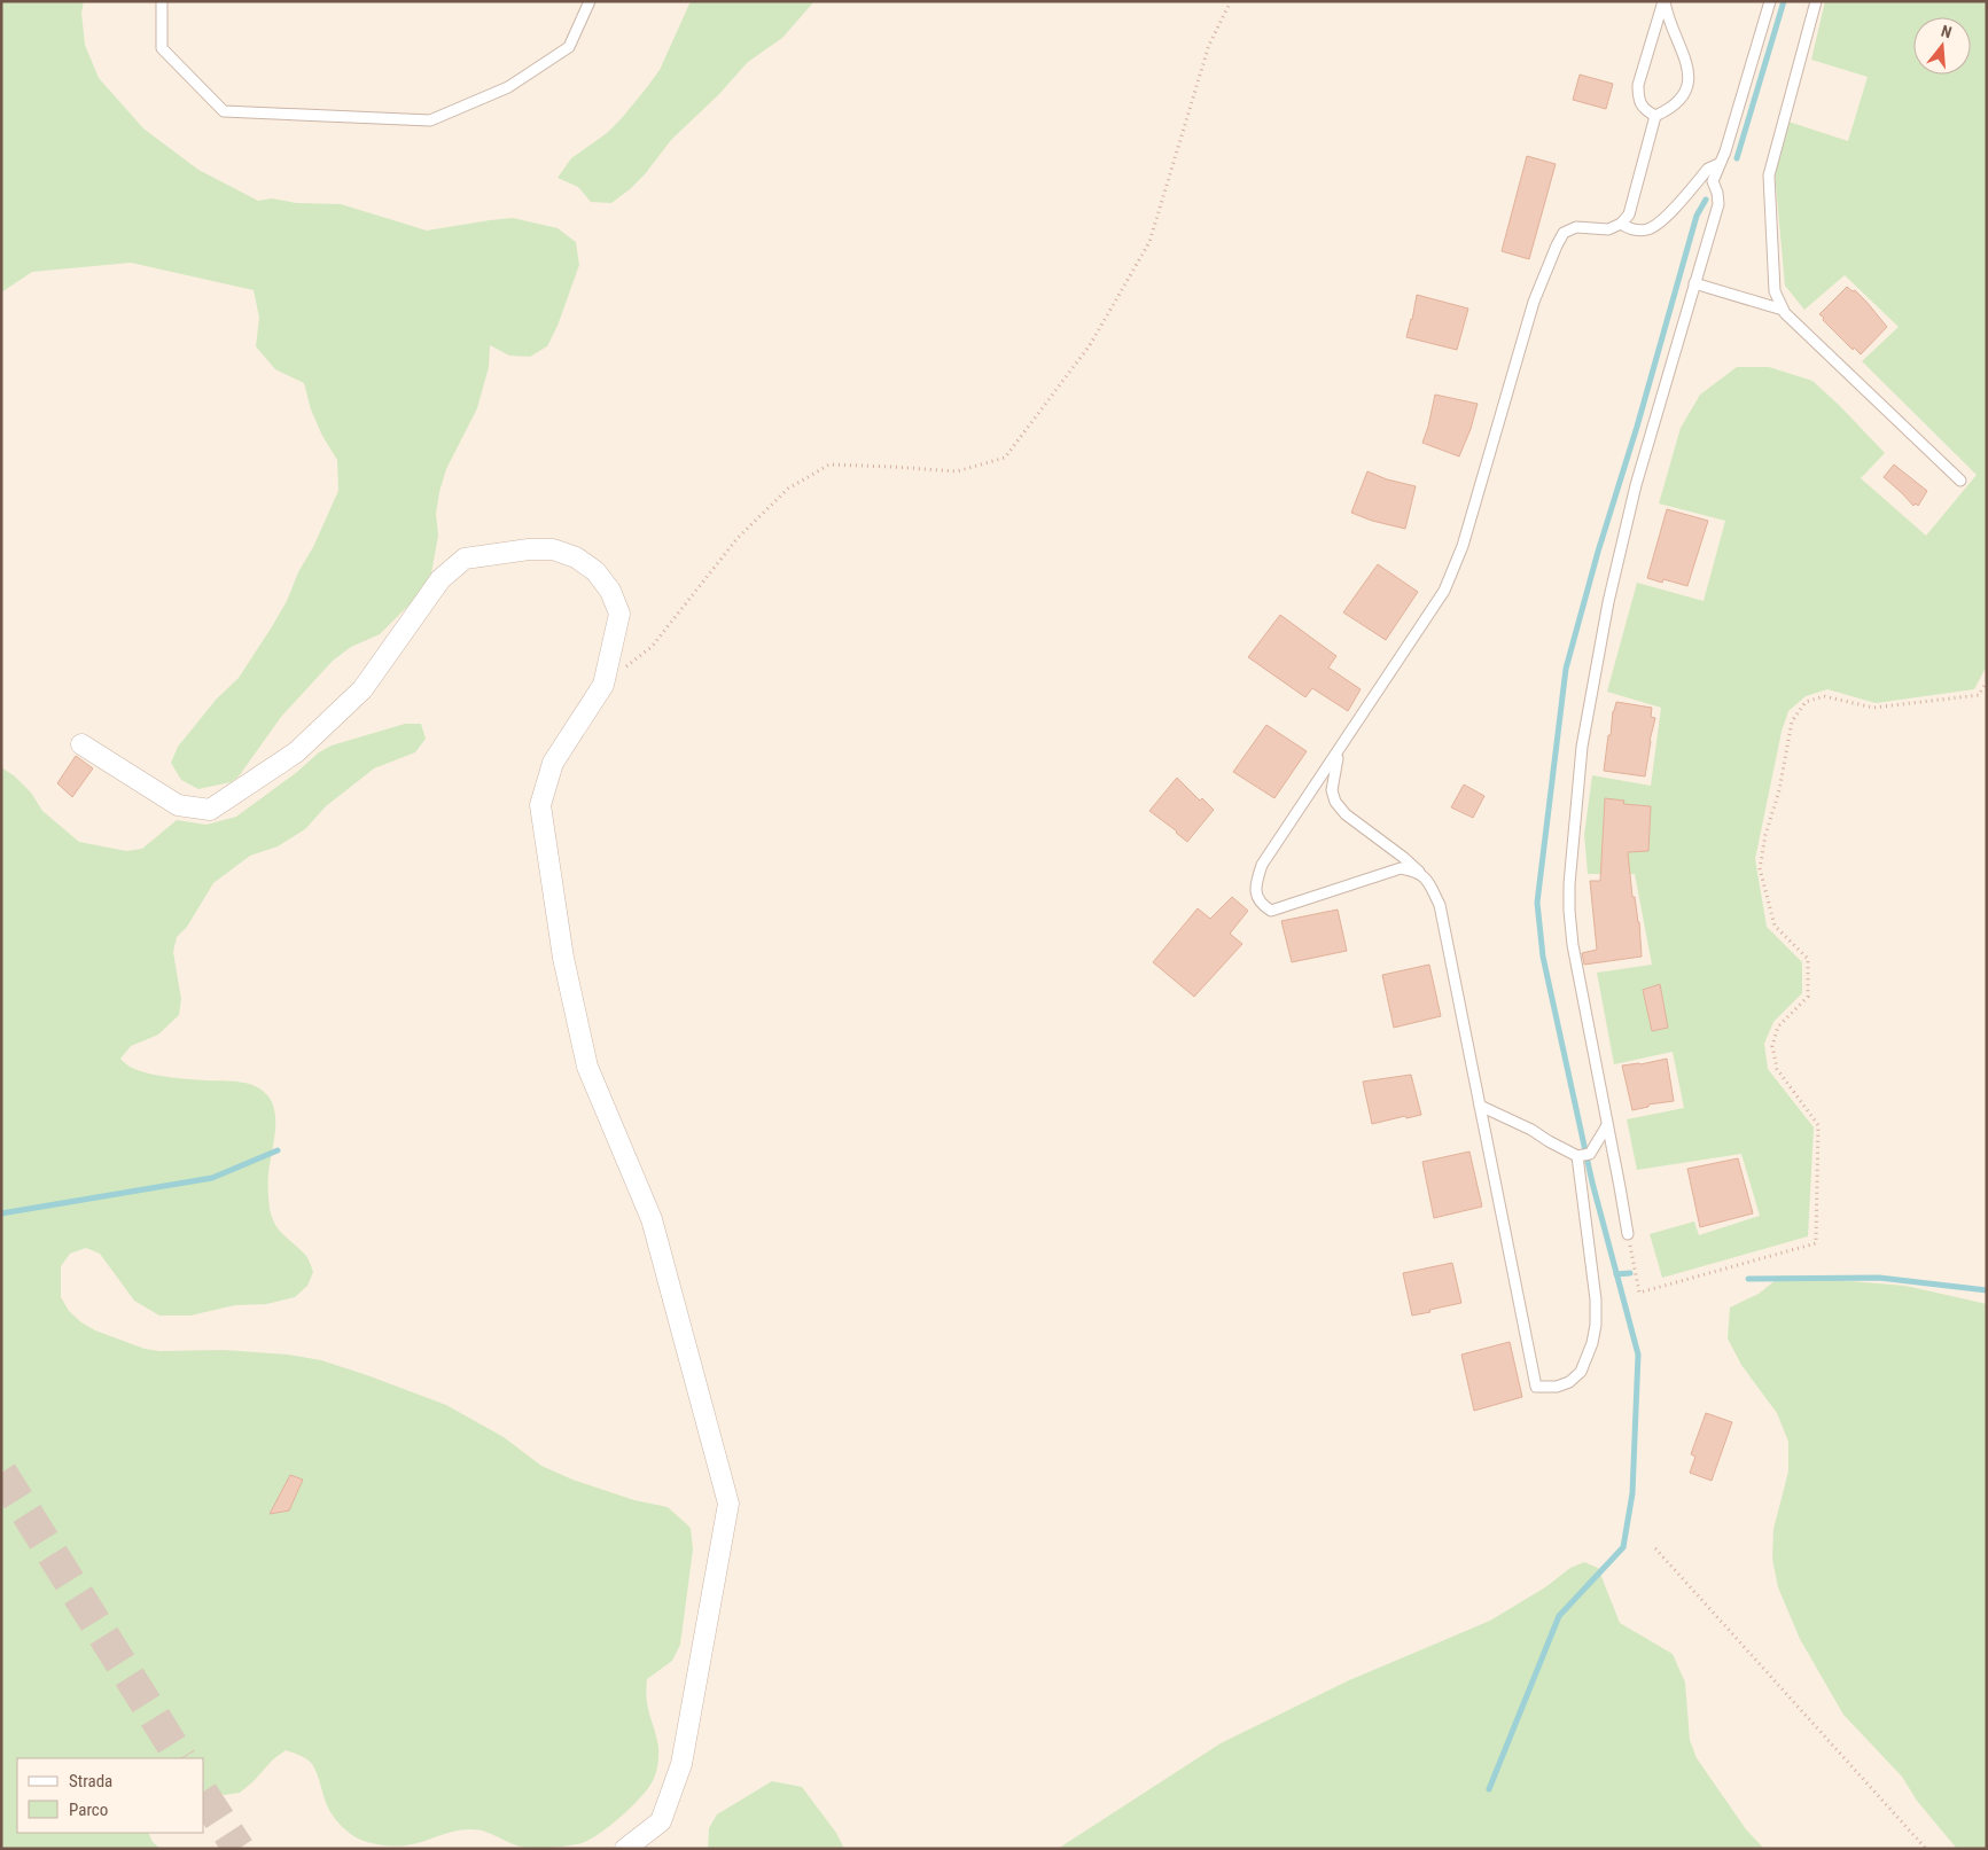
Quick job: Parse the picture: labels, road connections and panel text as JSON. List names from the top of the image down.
{
  "legend": ["Strada", "Parco"],
  "north": "top"
}
